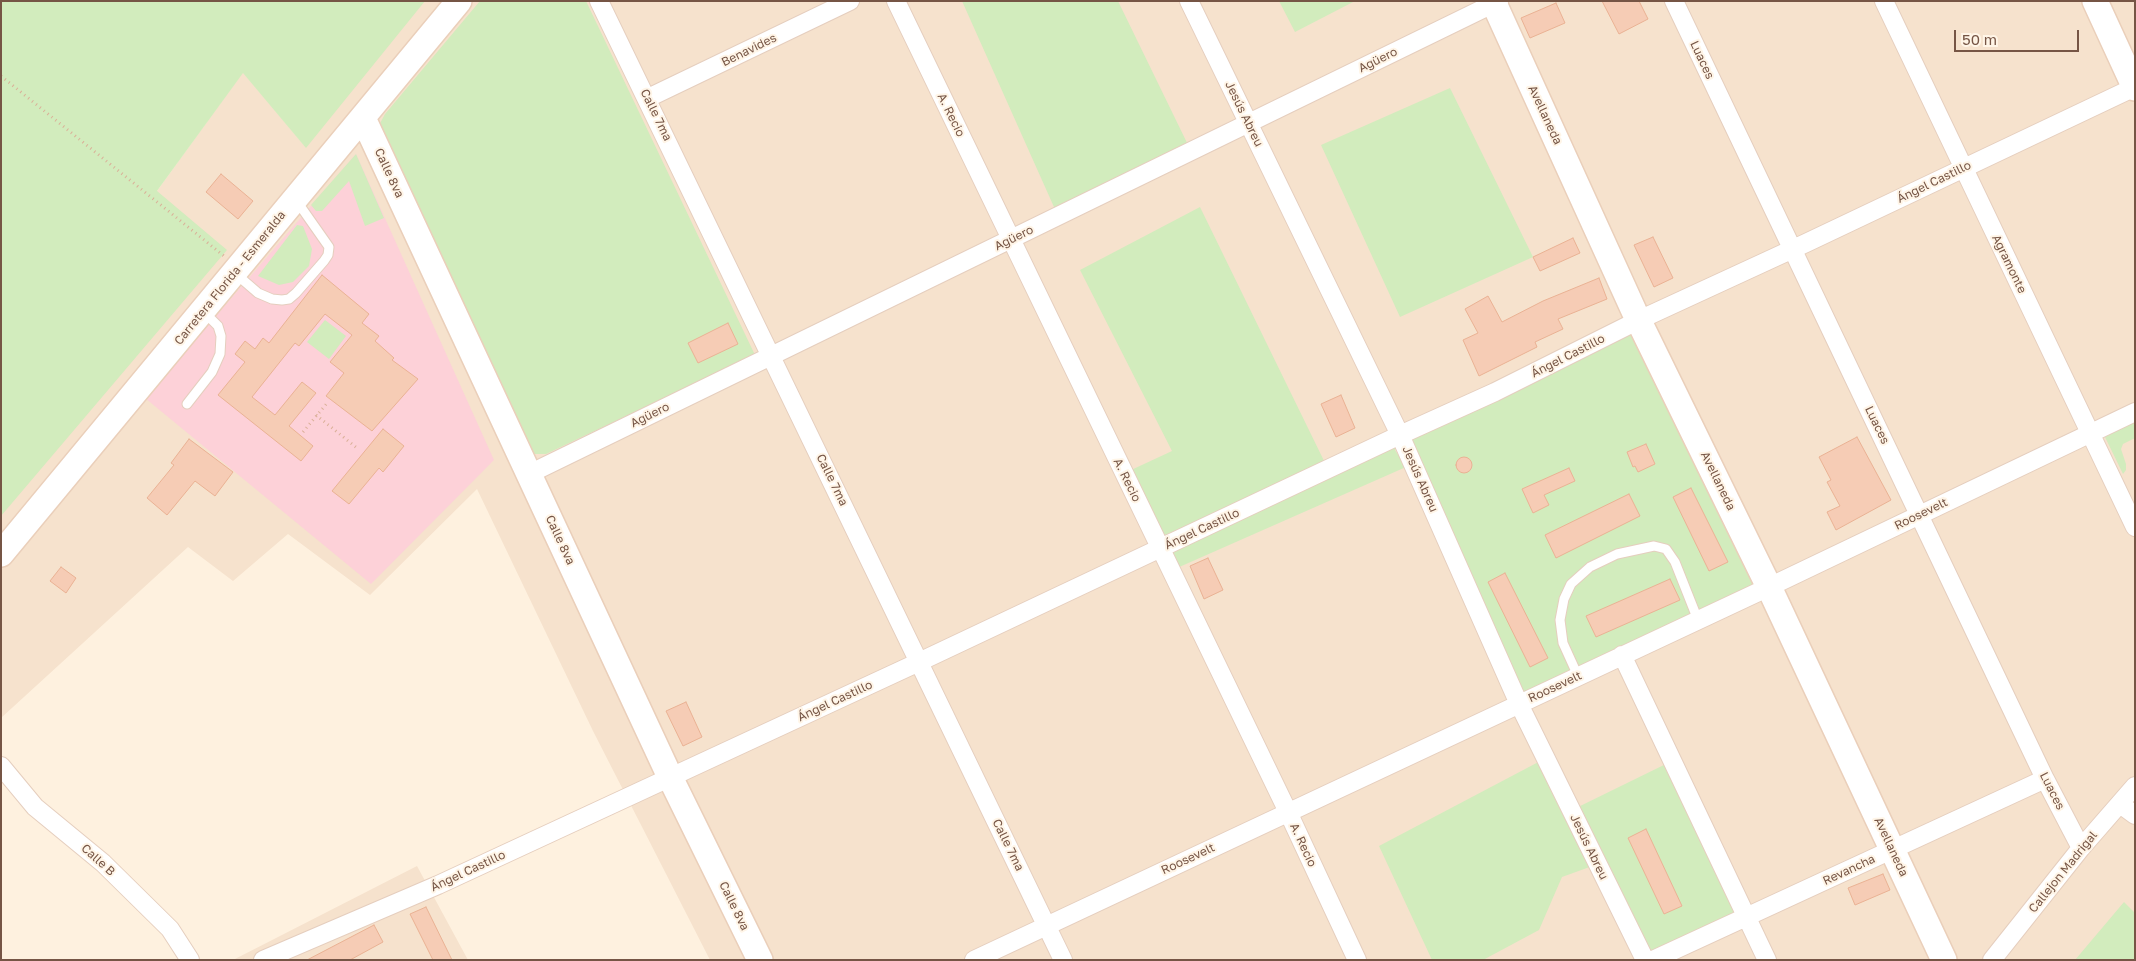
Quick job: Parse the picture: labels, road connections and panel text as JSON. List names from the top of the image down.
{
  "streets": {
    "street": [
      "Benavides",
      "Agüero",
      "Luaces",
      "Jesús Abreu",
      "Calle 7ma",
      "A. Recio",
      "Avellaneda",
      "Calle 8va",
      "Ángel Castillo",
      "Agramonte",
      "Carretera Florida - Esmeralda",
      "Roosevelt",
      "Calle B",
      "Revancha",
      "Callejon Madrigal"
    ]
  },
  "crossings": [
    ["Benavides", "Calle 7ma"],
    ["Agüero", "Jesús Abreu"],
    ["Agüero", "Calle 7ma"],
    ["Agüero", "A. Recio"],
    ["Agüero", "Avellaneda"],
    ["Agüero", "Calle 8va"],
    ["Luaces", "Ángel Castillo"],
    ["Luaces", "Roosevelt"],
    ["Luaces", "Revancha"],
    ["Luaces", "Callejon Madrigal"],
    ["Jesús Abreu", "Ángel Castillo"],
    ["Jesús Abreu", "Roosevelt"],
    ["Calle 7ma", "Ángel Castillo"],
    ["Calle 7ma", "Roosevelt"],
    ["A. Recio", "Ángel Castillo"],
    ["A. Recio", "Roosevelt"],
    ["Avellaneda", "Ángel Castillo"],
    ["Avellaneda", "Roosevelt"],
    ["Avellaneda", "Revancha"],
    ["Calle 8va", "Ángel Castillo"],
    ["Calle 8va", "Carretera Florida - Esmeralda"],
    ["Ángel Castillo", "Agramonte"],
    ["Agramonte", "Roosevelt"]
  ],
  "scale_bar": "50 m"
}
